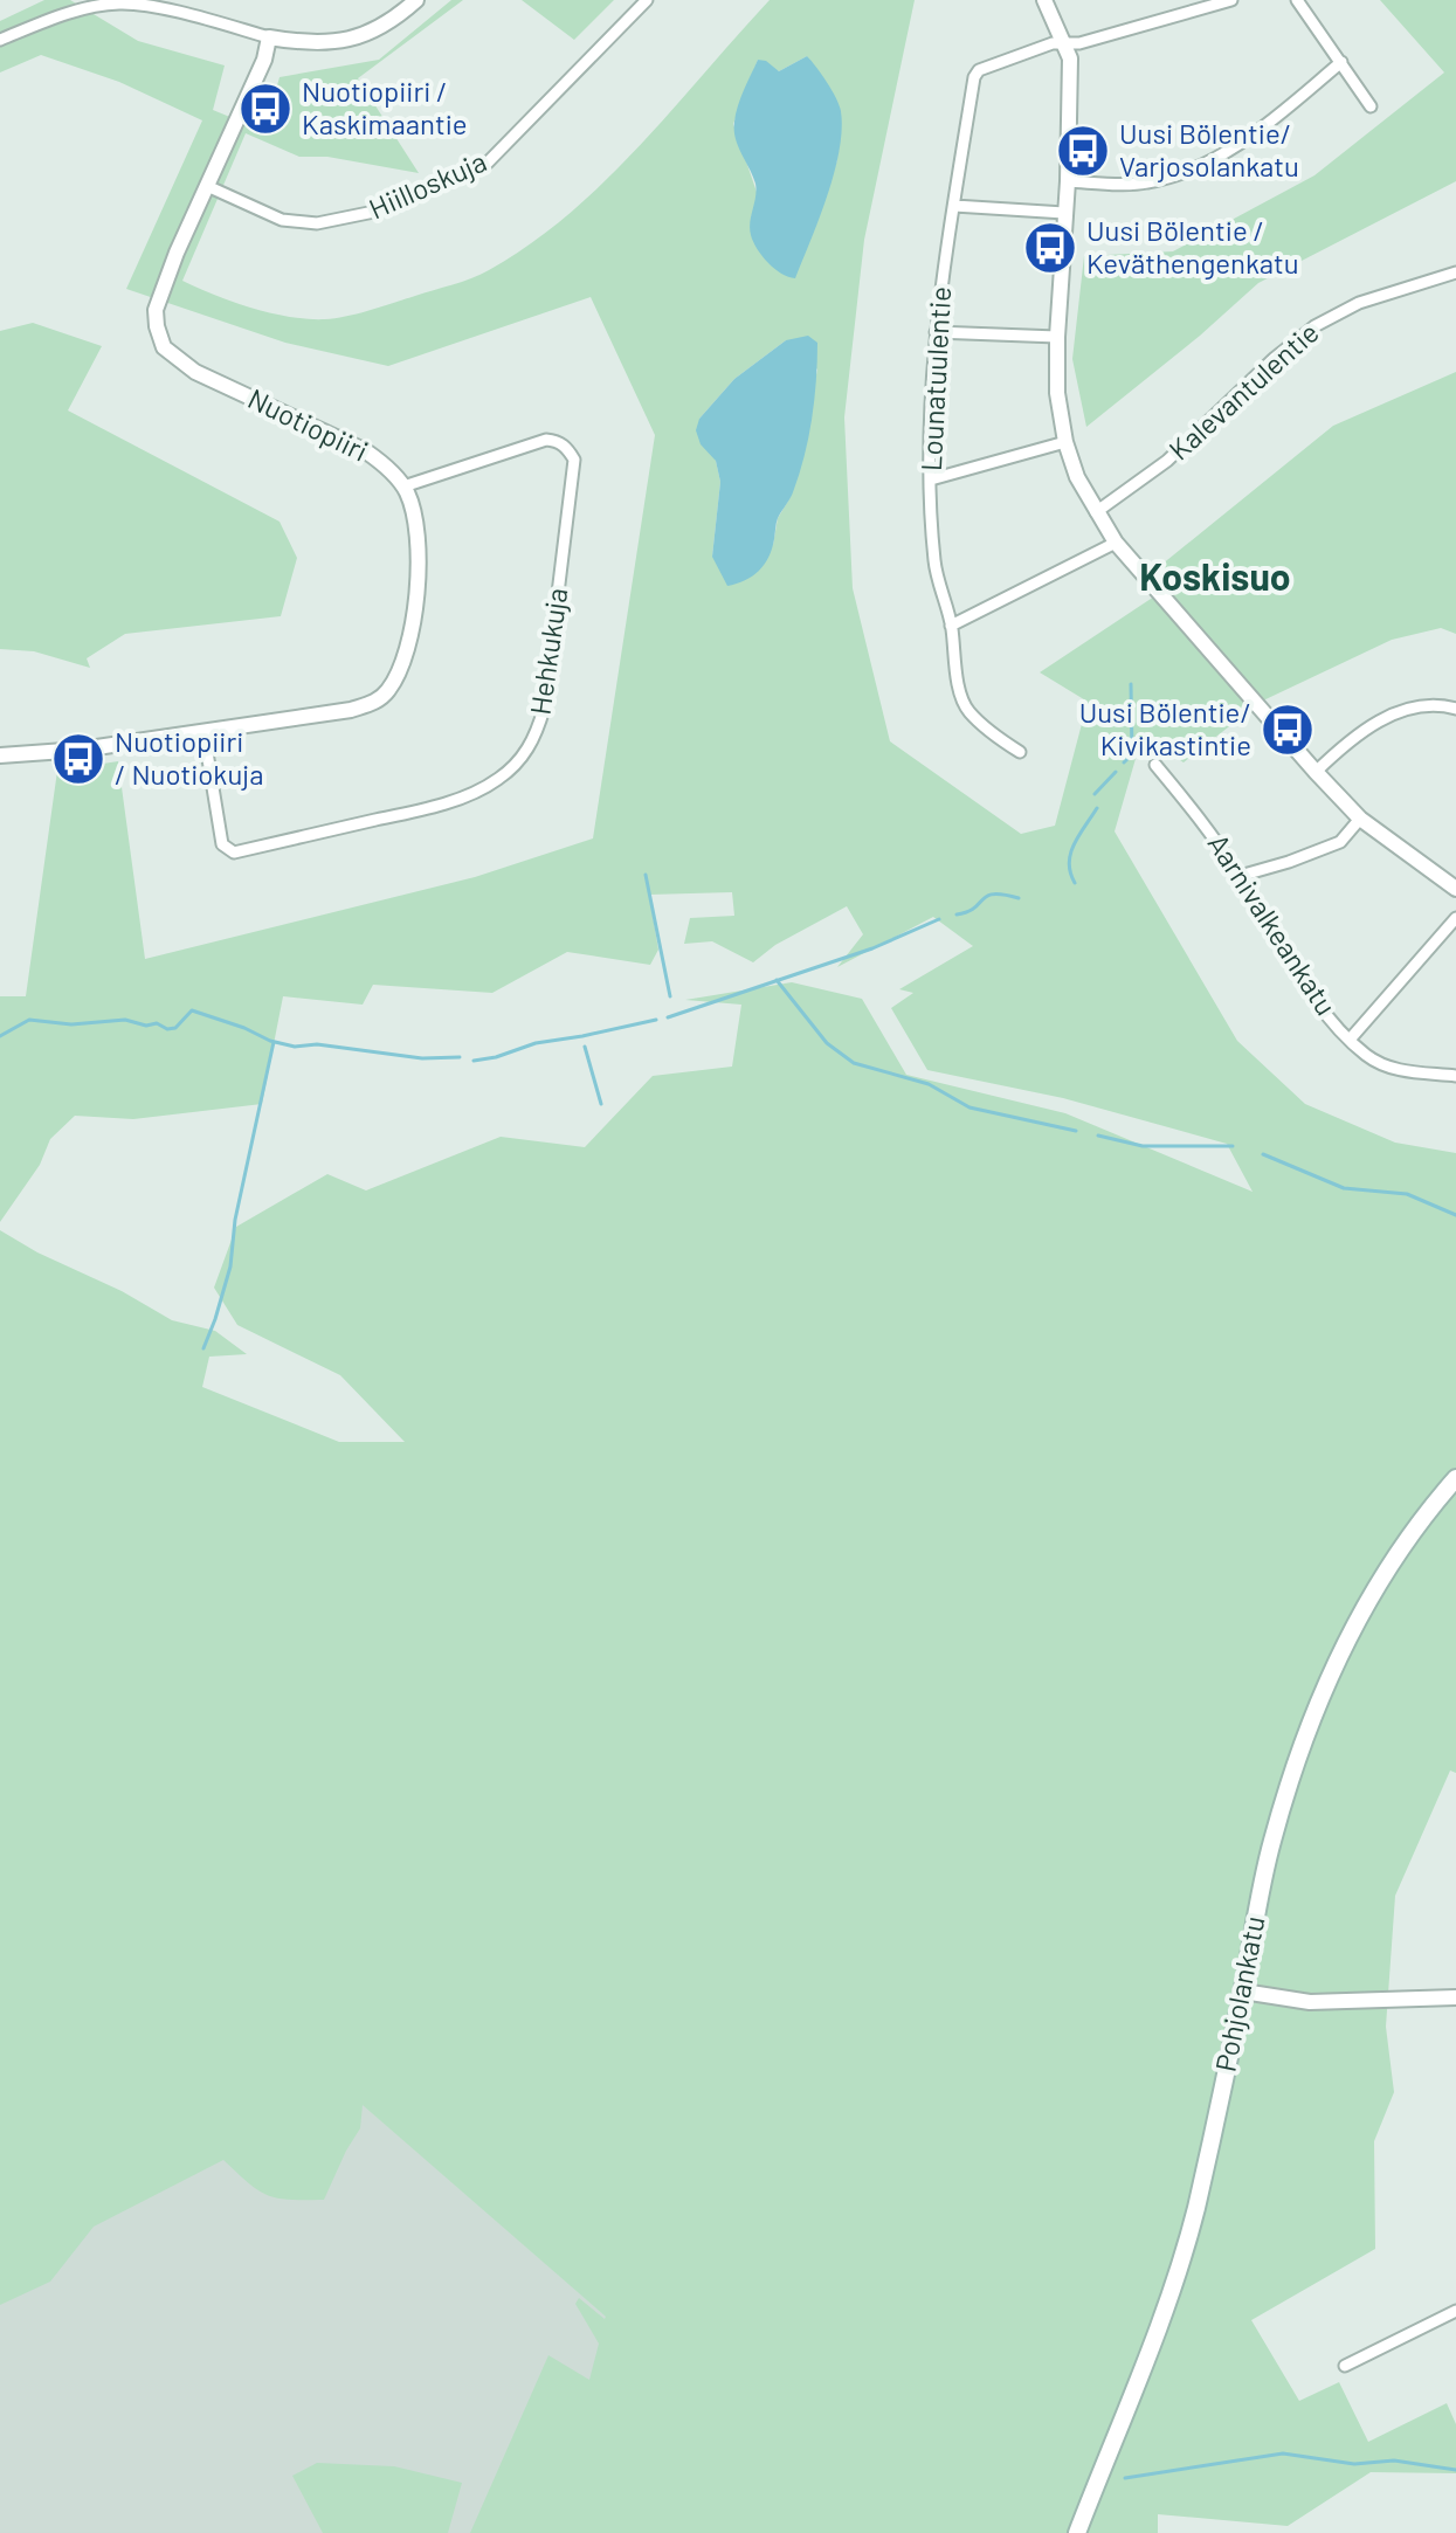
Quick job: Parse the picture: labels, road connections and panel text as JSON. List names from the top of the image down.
{
  "streets": {
    "main road": ["Pohjolankatu"],
    "street": [
      "Hiilloskuja",
      "Lounatuulentie",
      "Kalevantulentie",
      "Nuotiopiiri",
      "Hehkukuja",
      "Aarnivalkeankatu"
    ]
  },
  "crossings": [
    ["Hiilloskuja", "Nuotiopiiri"],
    ["Nuotiopiiri", "Hehkukuja"]
  ],
  "districts": ["Koskisuo"],
  "places": {
    "bus stop": [
      "Nuotiopiiri / Kaskimaantie",
      "Uusi Bölentie/ Varjosolankatu",
      "Uusi Bölentie / Keväthengenkatu",
      "Uusi Bölentie/ Kivikastintie",
      "Nuotiopiiri / Nuotiokuja"
    ]
  }
}
